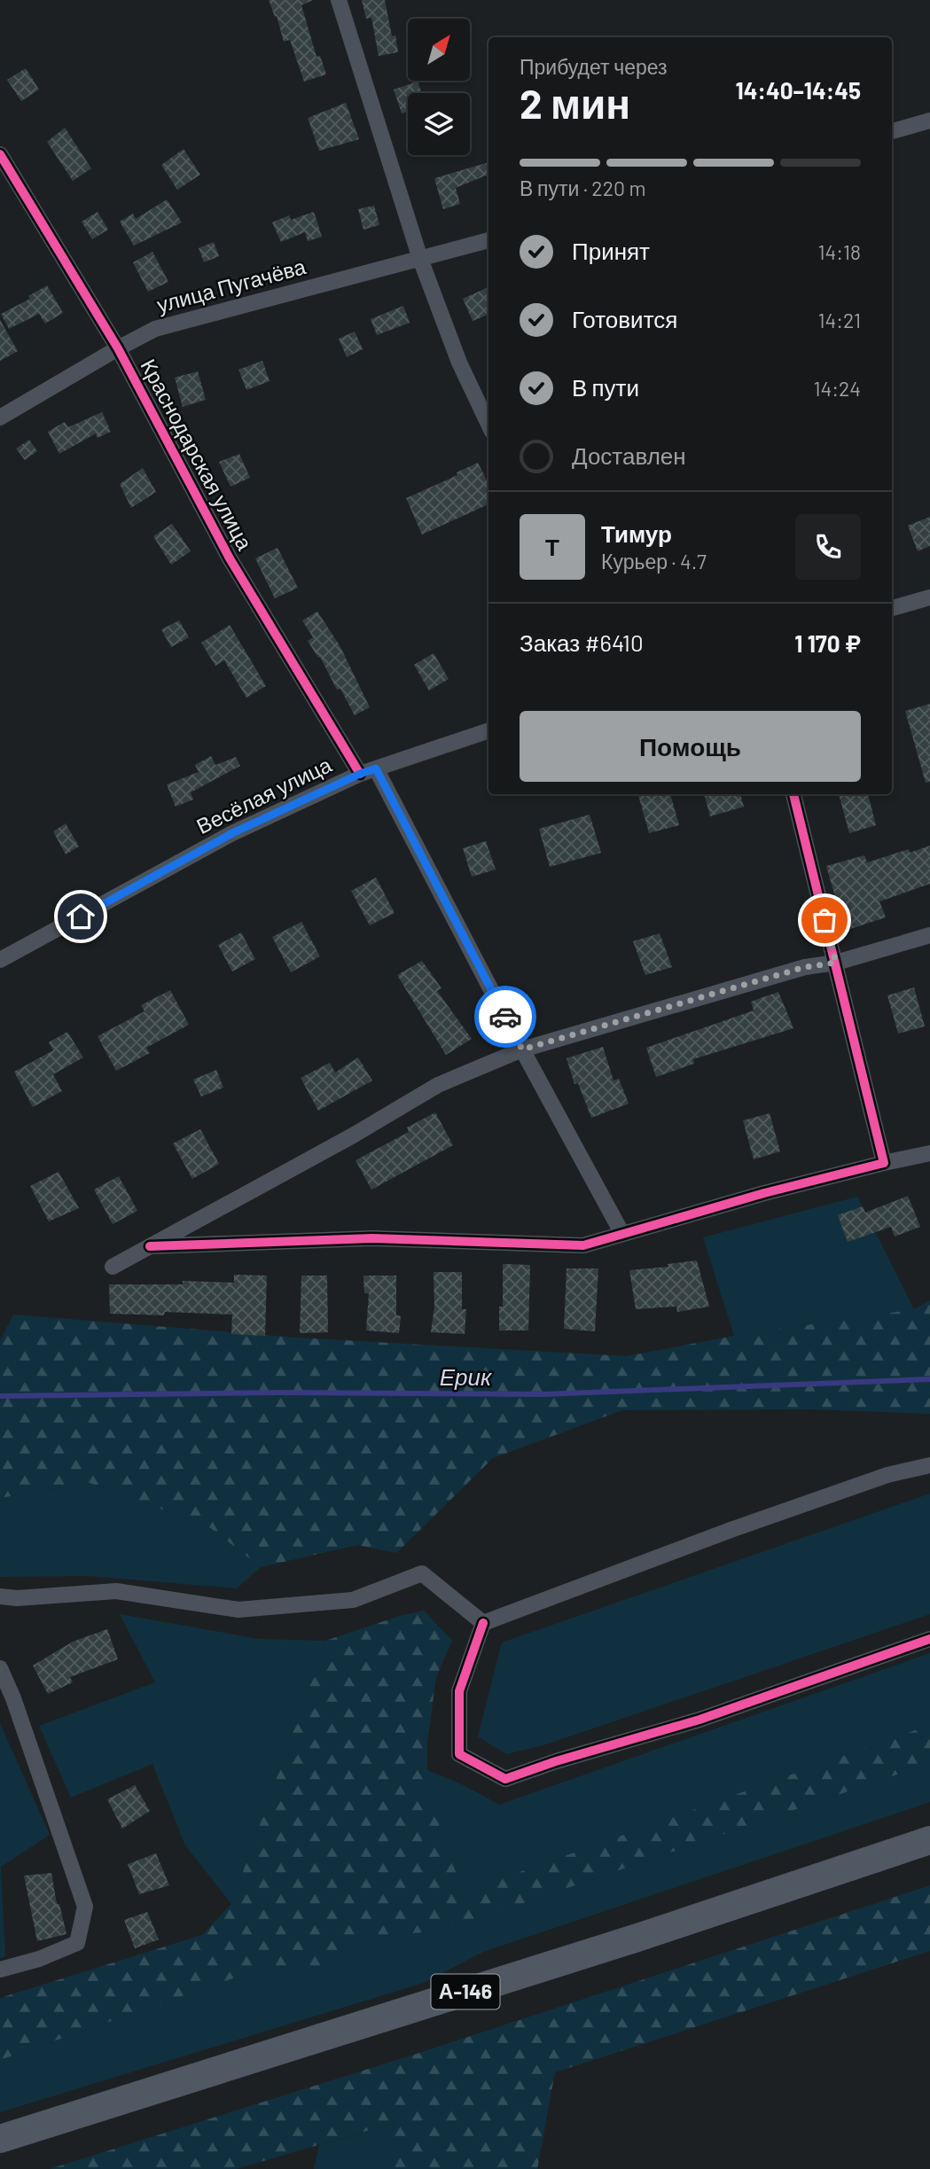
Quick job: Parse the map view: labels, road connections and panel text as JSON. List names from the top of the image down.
{
  "streets": {
    "highway": ["А-146"],
    "street": ["улица Пугачёва", "Краснодарская улица", "Весёлая улица"]
  },
  "crossings": [
    ["улица Пугачёва", "Краснодарская улица"],
    ["Краснодарская улица", "Весёлая улица"]
  ],
  "water": ["Ерик"],
  "north": "top right",
  "page": {
    "heading": ["2 мин", "Прибудет через", "14:40–14:45"],
    "panel": [
      "Тимур",
      "Курьер · 4.7",
      "Заказ #6410",
      "1 170 ₽"
    ],
    "bar": "В пути · 220 m",
    "list": [
      ["Принят", "14:18"],
      ["Готовится", "14:21"],
      ["В пути", "14:24"],
      "Доставлен"
    ],
    "round": "Т",
    "buttons": "Помощь"
  }
}
